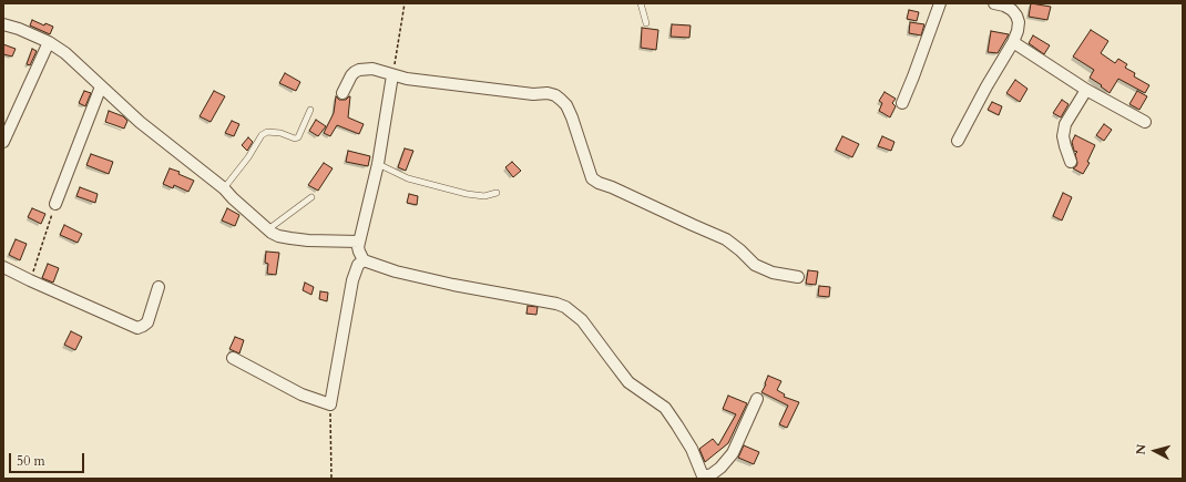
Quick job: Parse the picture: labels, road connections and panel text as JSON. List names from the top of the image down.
{
  "scale_bar": "50 m",
  "north": "left"
}
